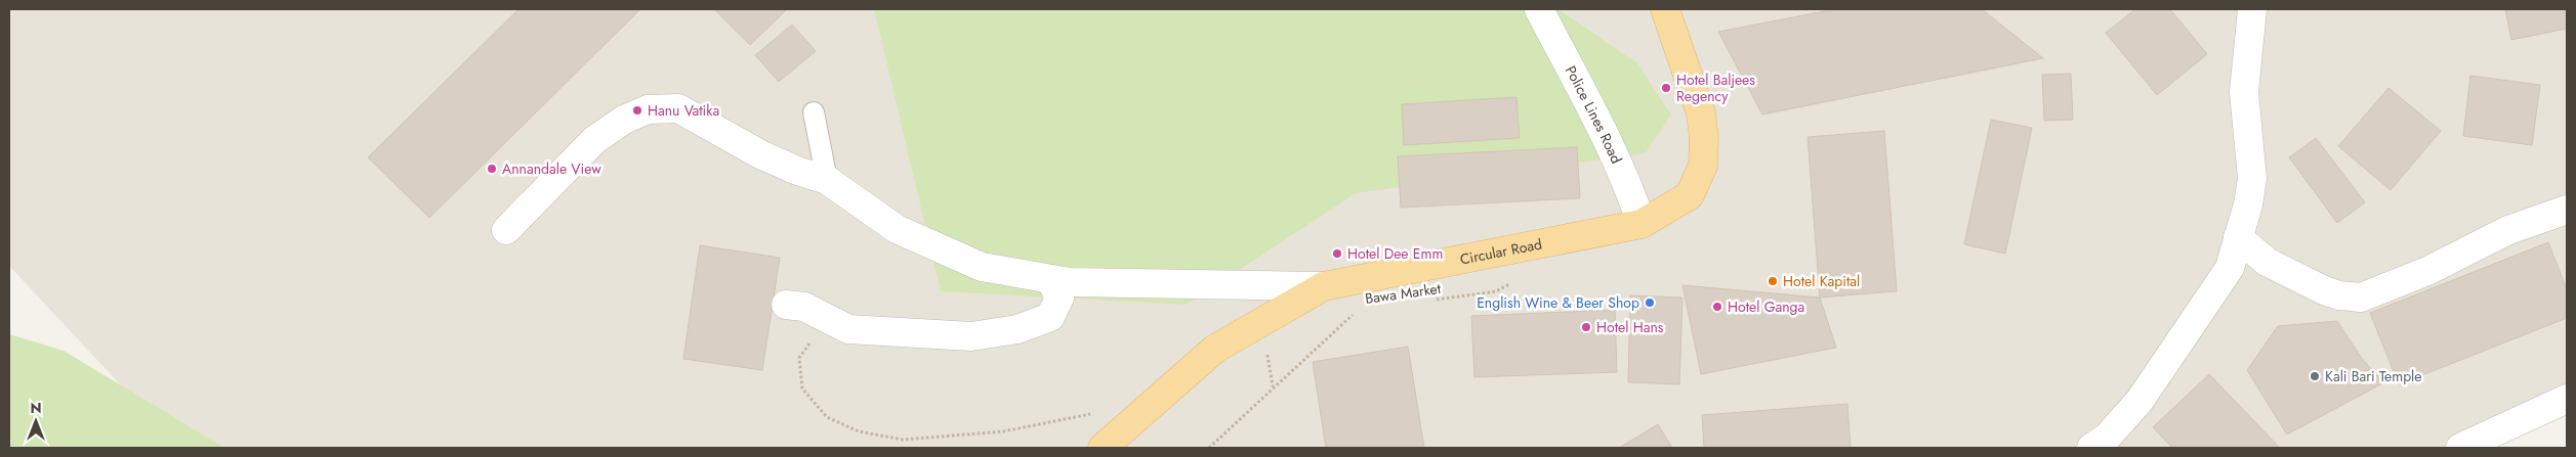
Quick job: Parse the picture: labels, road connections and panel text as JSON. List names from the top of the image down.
{
  "streets": {
    "main road": ["Circular Road"],
    "street": ["Police Lines Road"],
    "path": ["Bawa Market"]
  },
  "crossings": [
    ["Police Lines Road", "Circular Road"]
  ],
  "places": [
    "Hotel Baljees Regency",
    "Hanu Vatika",
    "Annandale View",
    "Hotel Dee Emm",
    "Hotel Kapital",
    "English Wine & Beer Shop",
    "Hotel Ganga",
    "Hotel Hans",
    "Kali Bari Temple"
  ],
  "north": "top"
}
